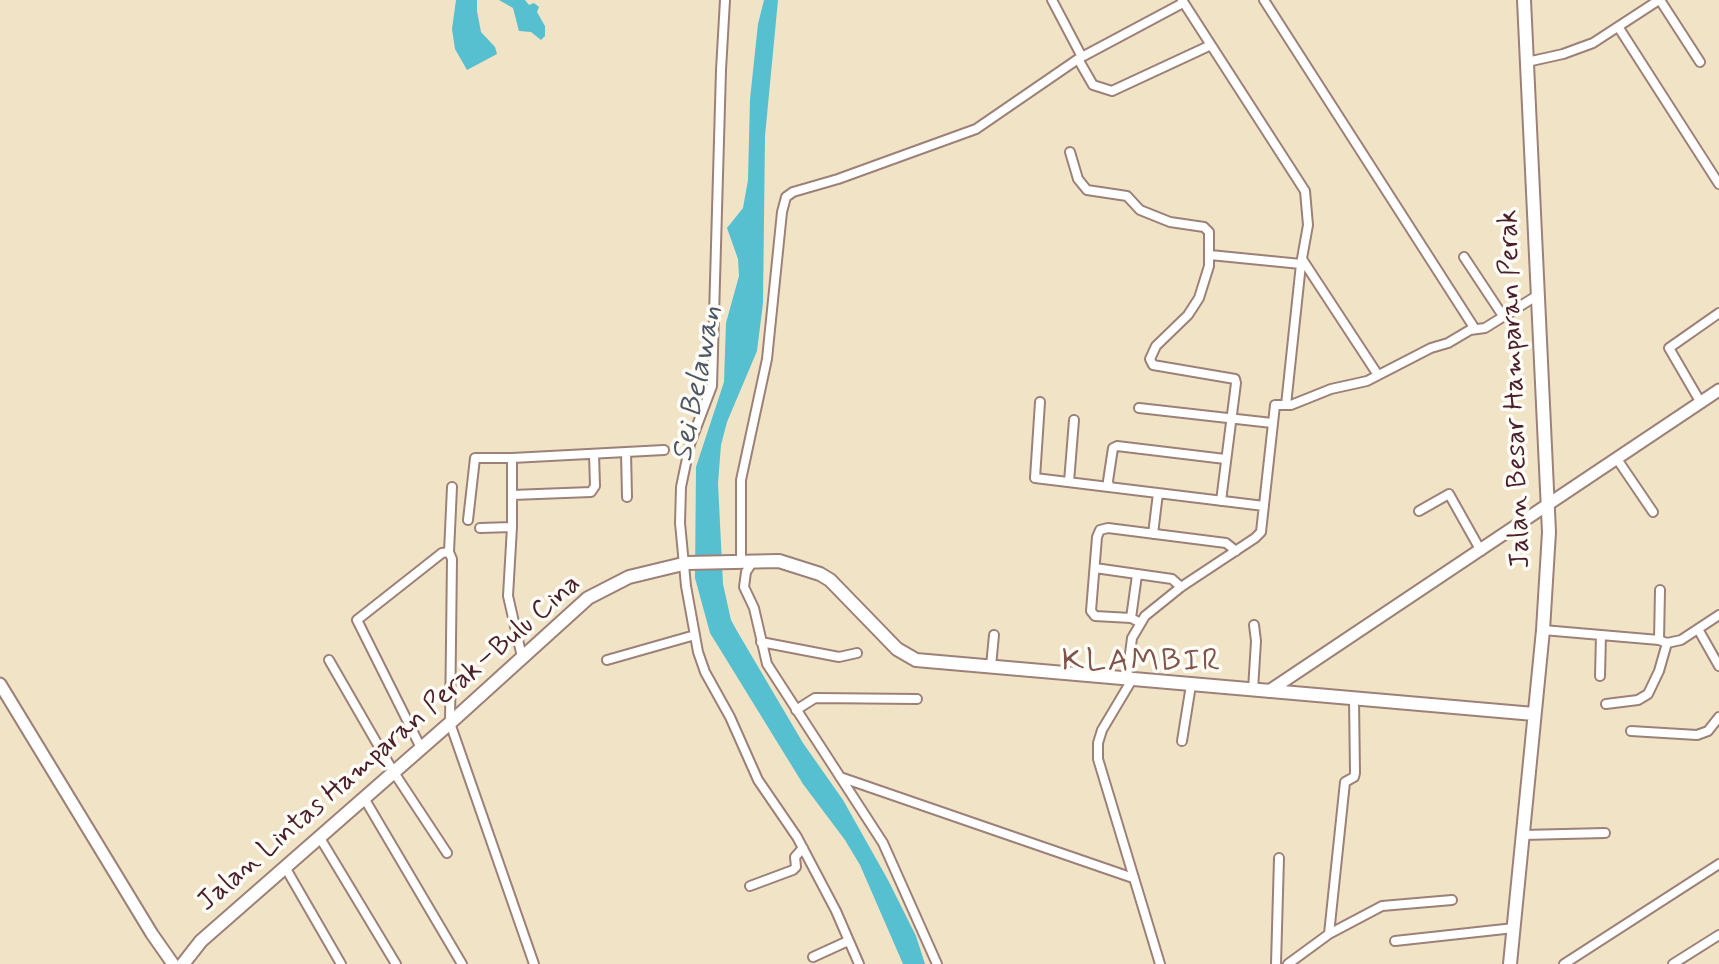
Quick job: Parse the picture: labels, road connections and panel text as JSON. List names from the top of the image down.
{
  "streets": {
    "main road": ["Jalan Besar Hamparan Perak", "Jalan Lintas Hamparan Perak–Bulu Cina"]
  },
  "districts": ["KLAMBIR"],
  "water": ["Sei Belawan"]
}
